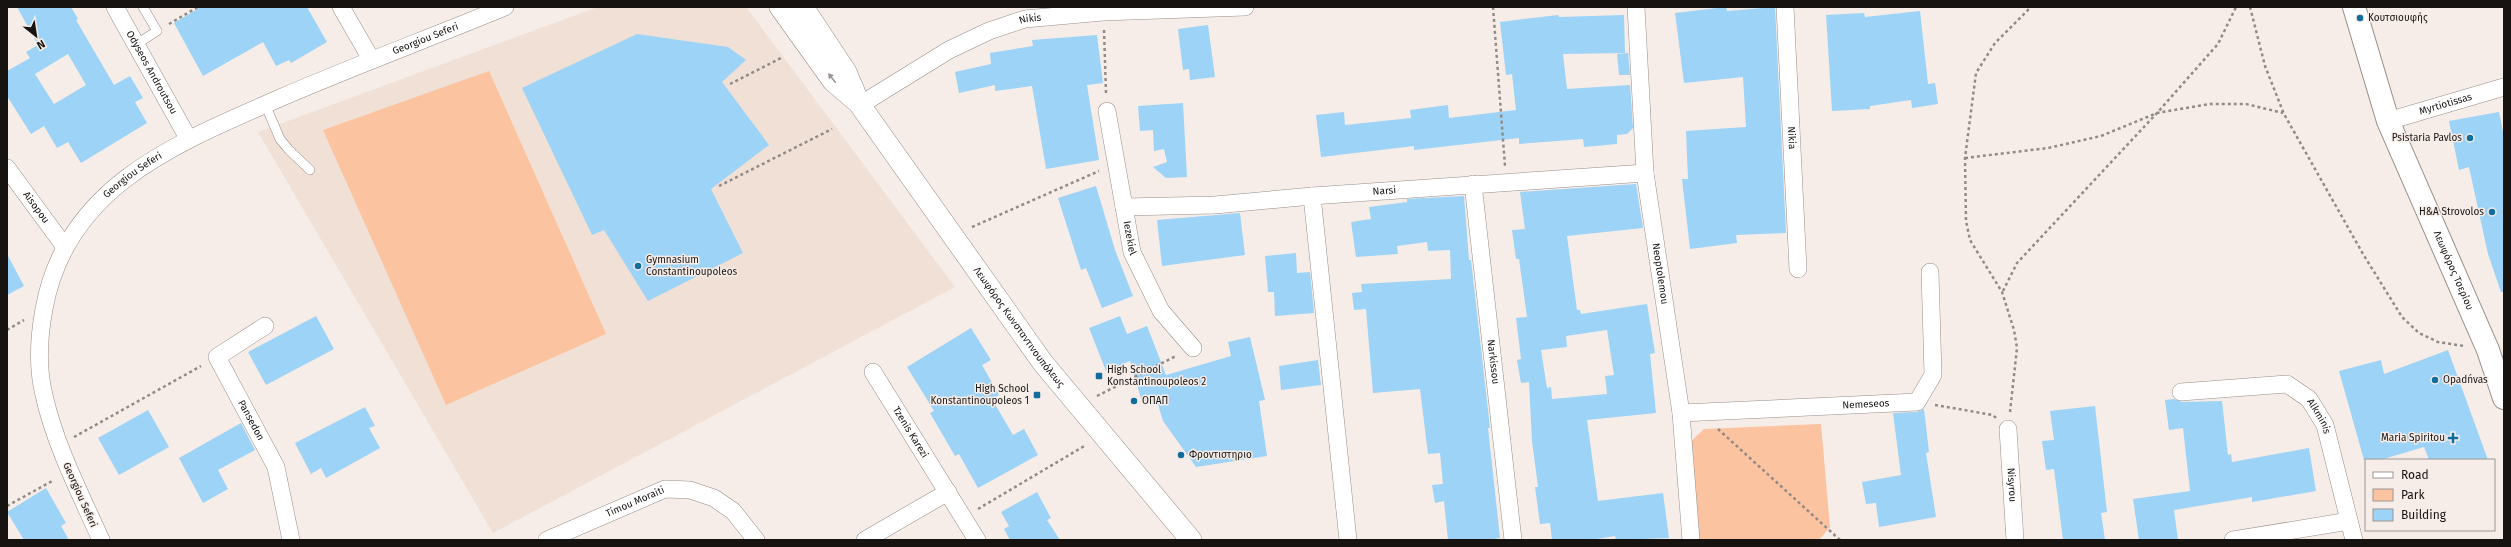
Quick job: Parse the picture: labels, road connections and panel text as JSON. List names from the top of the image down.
{
  "streets": {
    "main road": ["Λεωφόρος Τσερίου"],
    "street": [
      "Nikis",
      "Georgiou Seferi",
      "Odyseos Androutsou",
      "Myrtiotissas",
      "Nikia",
      "Narsi",
      "Aisopou",
      "Iezekiel",
      "Neoptolemou",
      "Λεωφόρος Κωνσταντινουπόλεως",
      "Narkissou",
      "Nemeseos",
      "Alkminis",
      "Pansedon",
      "Tzenis Karezi",
      "Nisyrou",
      "Timou Moraiti"
    ]
  },
  "crossings": [
    ["Nikis", "Λεωφόρος Κωνσταντινουπόλεως"],
    ["Georgiou Seferi", "Odyseos Androutsou"],
    ["Georgiou Seferi", "Aisopou"],
    ["Myrtiotissas", "Λεωφόρος Τσερίου"],
    ["Narsi", "Iezekiel"],
    ["Narsi", "Neoptolemou"],
    ["Narsi", "Narkissou"],
    ["Neoptolemou", "Nemeseos"]
  ],
  "places": {
    "other": [
      "Κουτσιουφής",
      "Psistaria Pavlos",
      "H&A Strovolos",
      "Gymnasium Constantinoupoleos",
      "Opadńvas",
      "ΟΠΑΠ",
      "Φροντιστηριο"
    ],
    "transit": ["High School Konstantinoupoleos 2", "High School Konstantinoupoleos 1"],
    "health": ["Maria Spiritou"]
  },
  "legend": ["Road", "Park", "Building"],
  "north": "bottom right"
}
